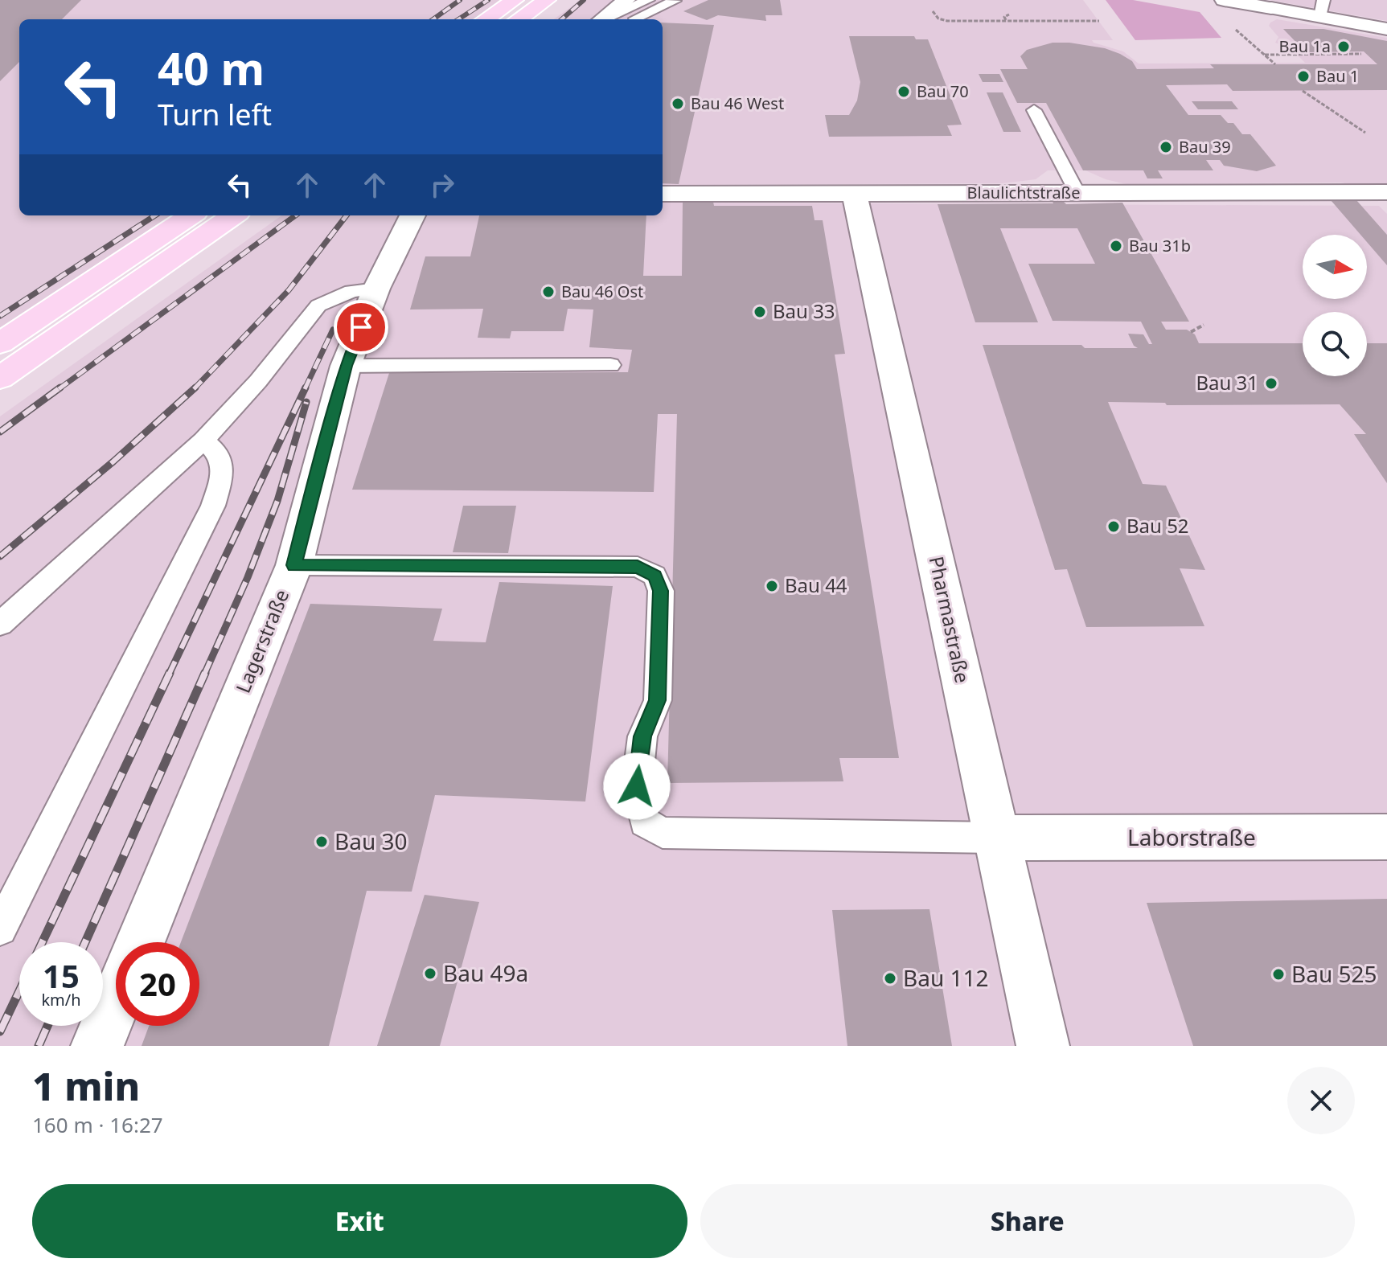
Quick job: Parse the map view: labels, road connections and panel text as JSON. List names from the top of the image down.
{
  "streets": {
    "street": [
      "Blaulichtstraße",
      "Pharmastraße",
      "Lagerstraße",
      "Laborstraße"
    ]
  },
  "crossings": [
    ["Blaulichtstraße", "Pharmastraße"],
    ["Pharmastraße", "Laborstraße"]
  ],
  "places": [
    "Bau 1a",
    "Bau 1",
    "Bau 70",
    "Bau 46 West",
    "Bau 39",
    "Bau 31b",
    "Bau 46 Ost",
    "Bau 33",
    "Bau 31",
    "Bau 52",
    "Bau 44",
    "Bau 30",
    "Bau 49a",
    "Bau 525",
    "Bau 112"
  ],
  "north": "right",
  "page": {
    "turn": ["40 m", "Turn left"],
    "speed": "15 km/h",
    "limit": "20",
    "heading": ["1 min", "160 m · 16:27"],
    "buttons": ["Exit", "Share"]
  }
}
